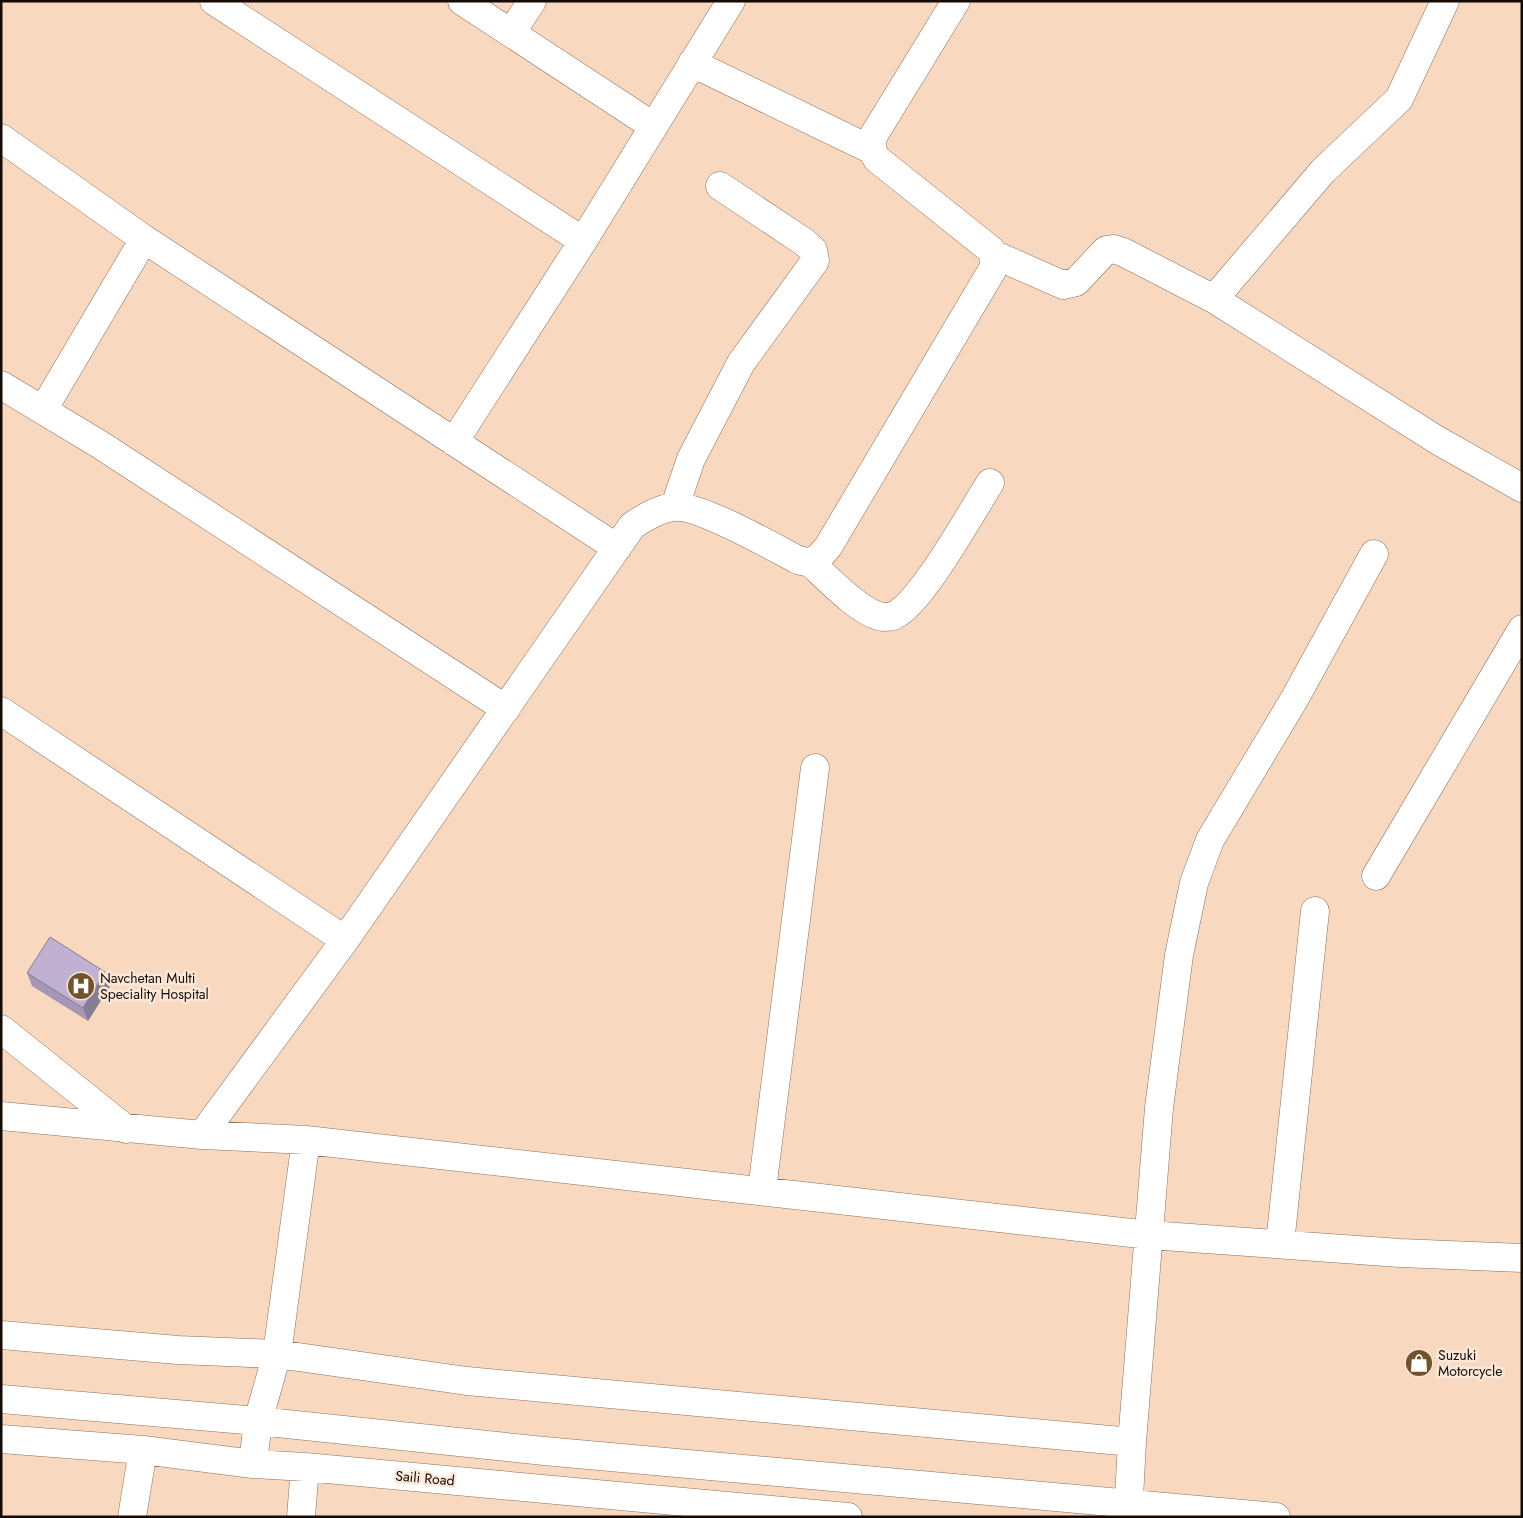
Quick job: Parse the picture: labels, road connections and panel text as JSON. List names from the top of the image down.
{
  "streets": {
    "street": ["Saili Road"]
  },
  "places": {
    "hospital": ["Navchetan Multi Speciality Hospital"],
    "shop": ["Suzuki Motorcycle"]
  }
}
